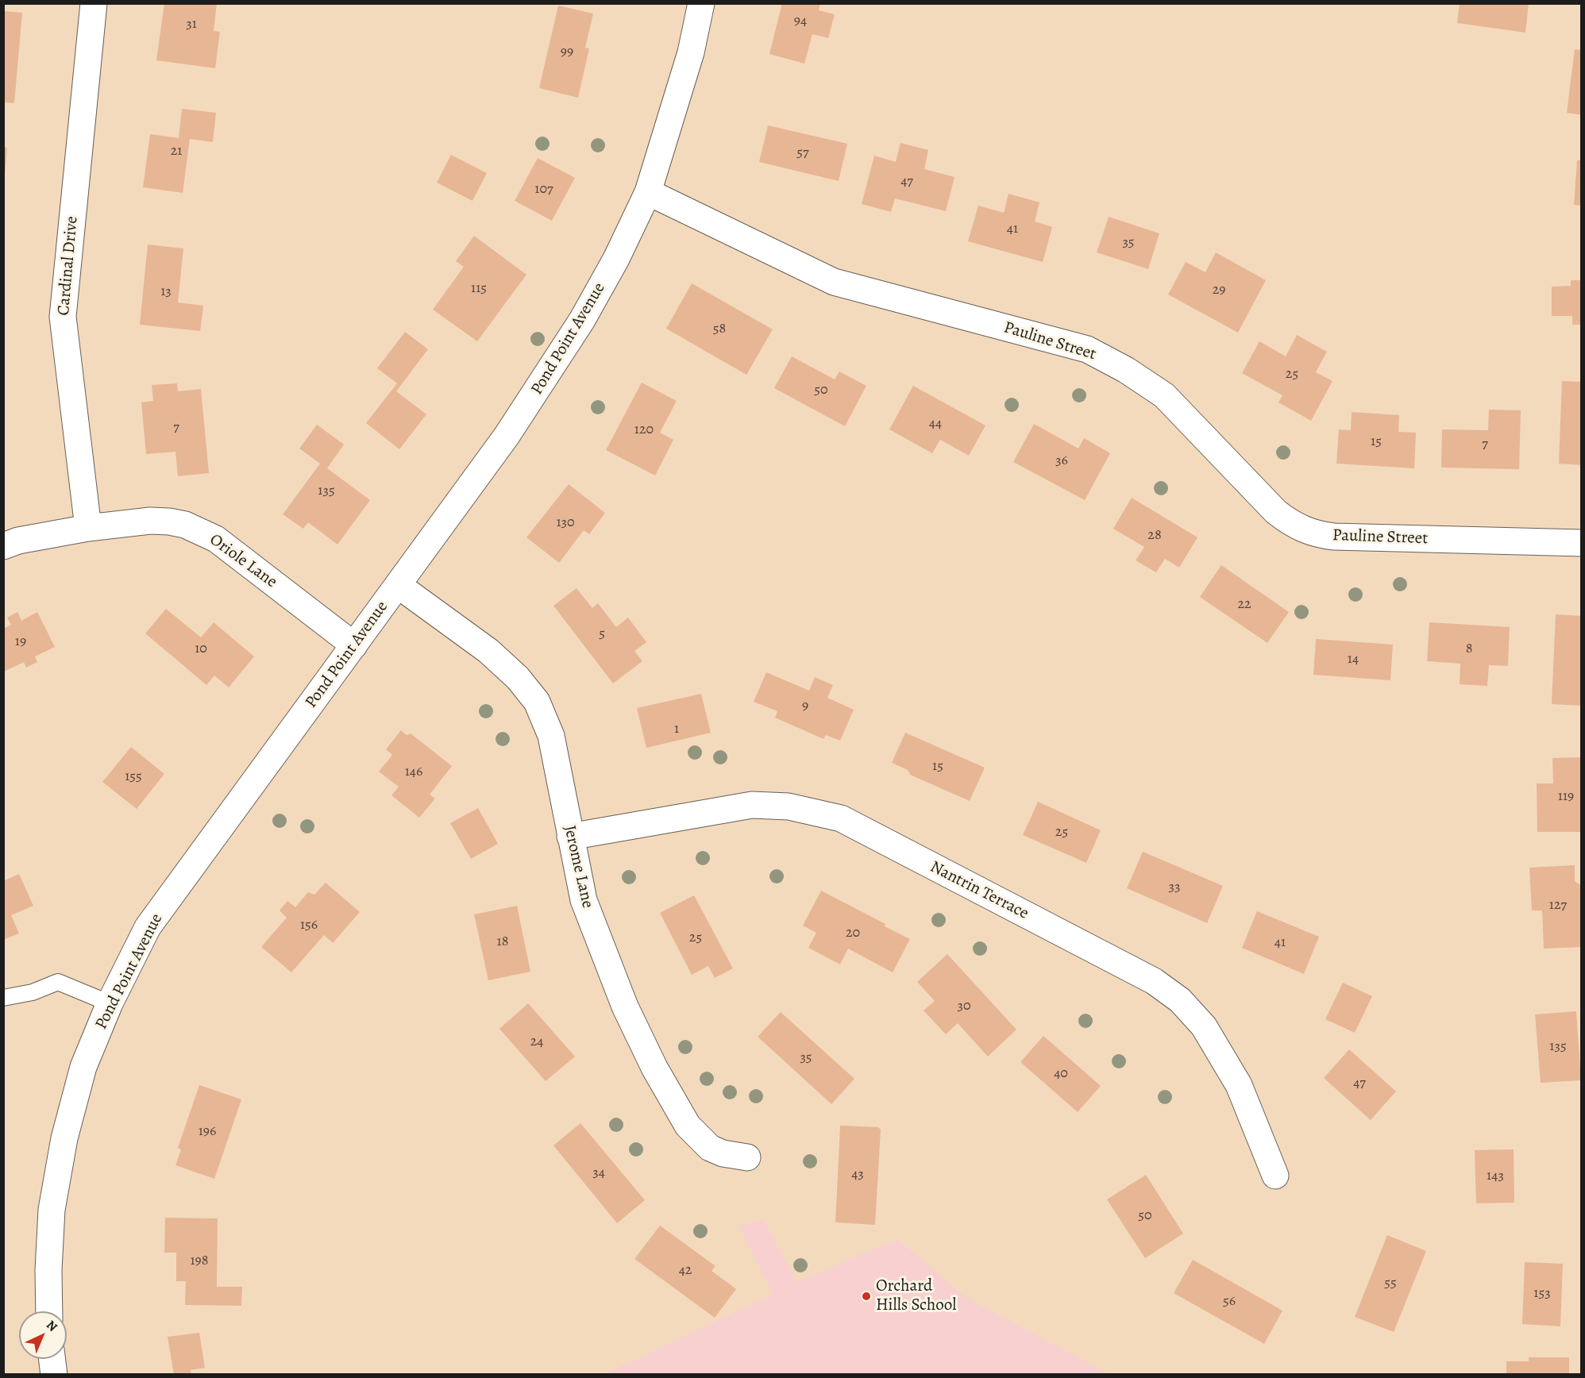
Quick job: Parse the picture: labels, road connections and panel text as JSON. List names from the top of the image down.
{
  "streets": {
    "street": [
      "Cardinal Drive",
      "Pond Point Avenue",
      "Pauline Street",
      "Oriole Lane",
      "Jerome Lane",
      "Nantrin Terrace"
    ]
  },
  "crossings": [
    ["Cardinal Drive", "Oriole Lane"],
    ["Pond Point Avenue", "Pauline Street"],
    ["Pond Point Avenue", "Oriole Lane"],
    ["Pond Point Avenue", "Jerome Lane"],
    ["Jerome Lane", "Nantrin Terrace"]
  ],
  "places": ["Orchard Hills School"],
  "house_numbers": [
    "94",
    "31",
    "99",
    "21",
    "57",
    "47",
    "107",
    "41",
    "35",
    "115",
    "29",
    "13",
    "58",
    "25",
    "50",
    "44",
    "7",
    "120",
    "15",
    "7",
    "36",
    "135",
    "130",
    "28",
    "22",
    "5",
    "19",
    "10",
    "8",
    "14",
    "9",
    "1",
    "15",
    "146",
    "155",
    "119",
    "25",
    "33",
    "127",
    "156",
    "20",
    "25",
    "18",
    "41",
    "30",
    "24",
    "135",
    "35",
    "40",
    "47",
    "196",
    "34",
    "43",
    "143",
    "50",
    "198",
    "42",
    "55",
    "153",
    "56"
  ],
  "north": "top right"
}
